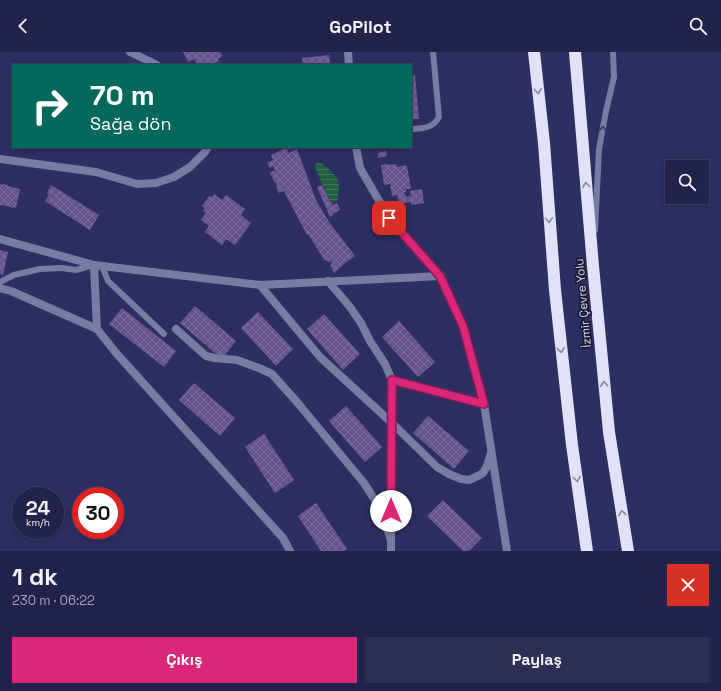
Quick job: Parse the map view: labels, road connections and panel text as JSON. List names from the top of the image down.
{
  "streets": {
    "highway": ["İzmir Çevre Yolu"]
  },
  "page": {
    "header": "GoPilot",
    "turn": ["70 m", "Sağa dön"],
    "speed": "24 km/h",
    "limit": "30",
    "heading": ["1 dk", "230 m · 06:22"],
    "buttons": ["Çıkış", "Paylaş"]
  }
}
